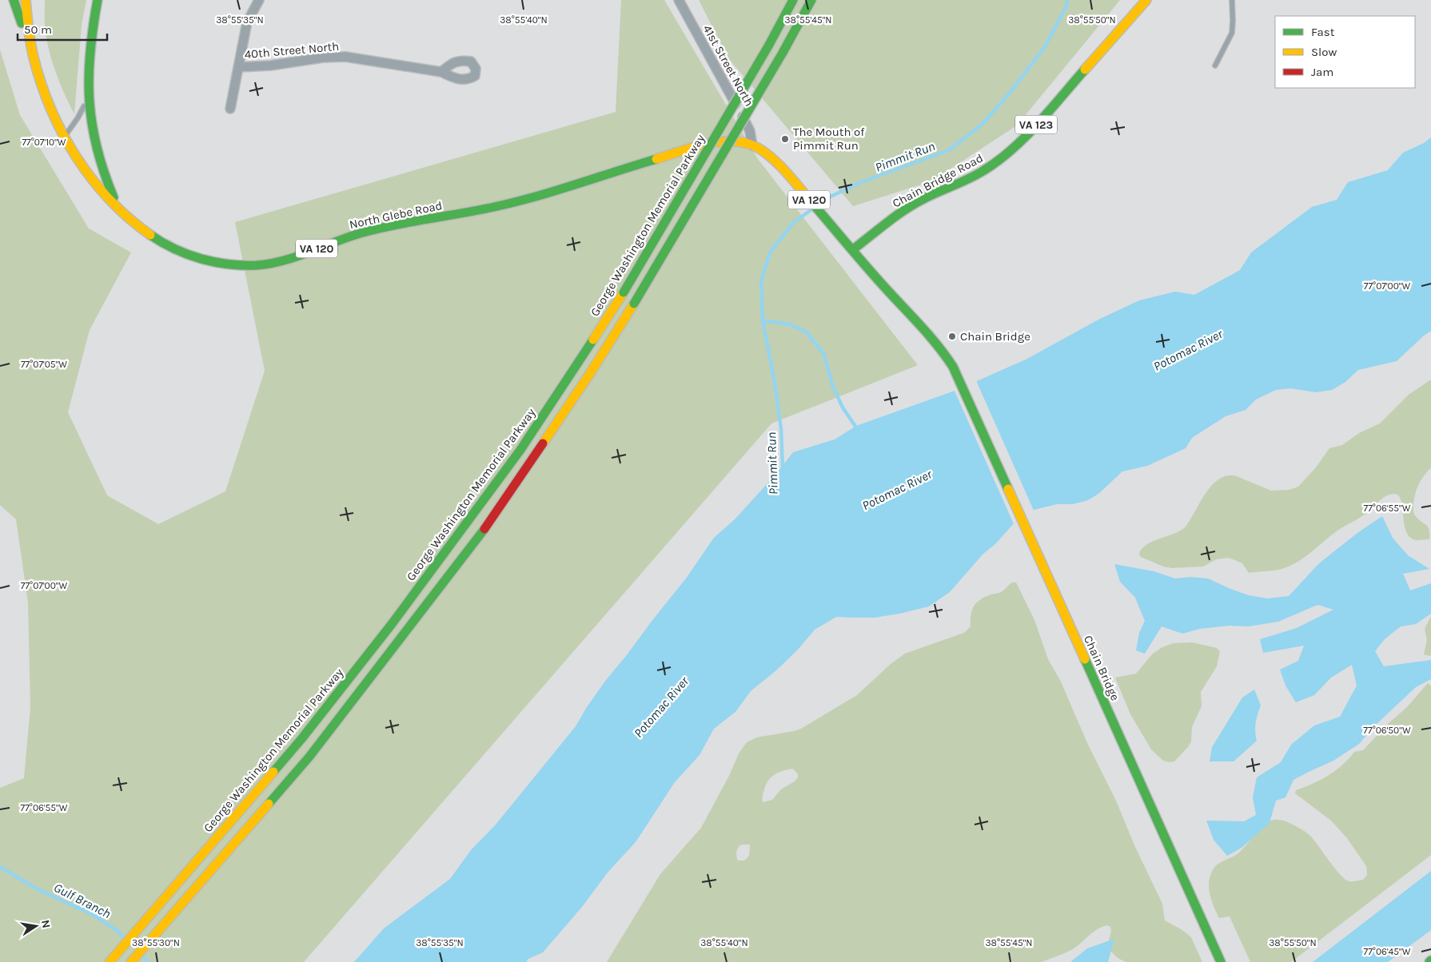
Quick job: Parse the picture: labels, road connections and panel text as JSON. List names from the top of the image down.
{
  "streets": {
    "main road": [
      "VA 123",
      "Chain Bridge Road",
      "VA 120",
      "North Glebe Road",
      "George Washington Memorial Parkway",
      "Chain Bridge"
    ],
    "street": ["40th Street North", "41st Street North"]
  },
  "crossings": [
    ["41st Street North", "North Glebe Road"],
    ["Chain Bridge Road", "North Glebe Road"],
    ["Chain Bridge Road", "Chain Bridge"],
    ["North Glebe Road", "Chain Bridge"]
  ],
  "water": ["Pimmit Run", "Potomac River", "Gulf Branch"],
  "places": ["The Mouth of Pimmit Run", "Chain Bridge"],
  "legend": ["Fast", "Slow", "Jam"],
  "scale_bar": "50 m",
  "north": "right",
  "coordinates": [
    "38°55'35\"N",
    "38°55'40\"N",
    "38°55'45\"N",
    "38°55'50\"N",
    "77°07'10\"W",
    "77°07'00\"W",
    "77°07'05\"W",
    "77°06'55\"W",
    "77°06'50\"W",
    "38°55'30\"N",
    "77°06'45\"W"
  ]
}
